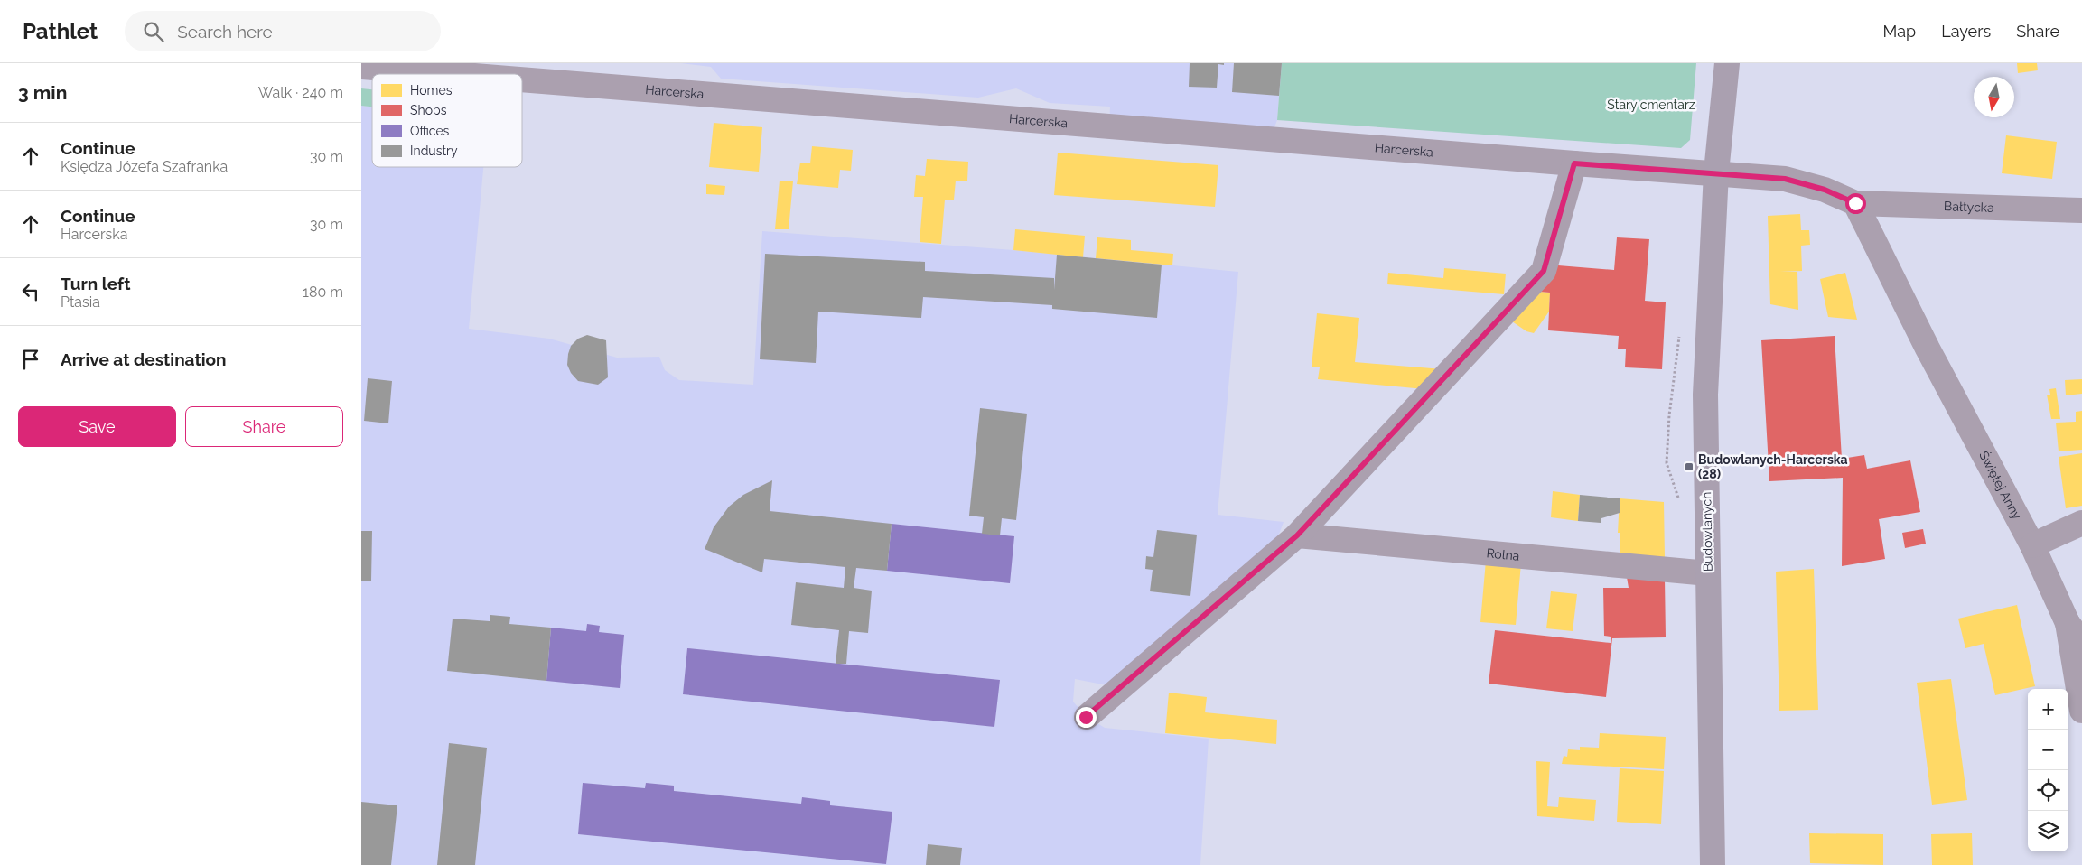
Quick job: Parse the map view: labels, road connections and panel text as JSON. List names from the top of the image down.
{
  "streets": {
    "main road": ["Budowlanych"],
    "street": [
      "Harcerska",
      "Bałtycka",
      "Świętej Anny",
      "Rolna"
    ]
  },
  "crossings": [
    ["Harcerska", "Bałtycka"],
    ["Harcerska", "Świętej Anny"],
    ["Harcerska", "Budowlanych"],
    ["Bałtycka", "Świętej Anny"],
    ["Budowlanych", "Rolna"]
  ],
  "parks": ["Stary cmentarz"],
  "places": {
    "transit": ["Budowlanych-Harcerska (28)"]
  },
  "legend": [
    "Homes",
    "Shops",
    "Offices",
    "Industry"
  ],
  "north": "bottom",
  "page": {
    "header": "Pathlet",
    "search": "Search here",
    "nav": ["Map", "Layers", "Share"],
    "heading": ["3 min", "Walk · 240 m"],
    "list": [
      ["Continue", "Księdza Józefa Szafranka", "30 m"],
      ["Continue", "Harcerska", "30 m"],
      ["Turn left", "Ptasia", "180 m"],
      "Arrive at destination"
    ],
    "buttons": ["Save", "Share"],
    "map_buttons": ["+", "−"]
  }
}
